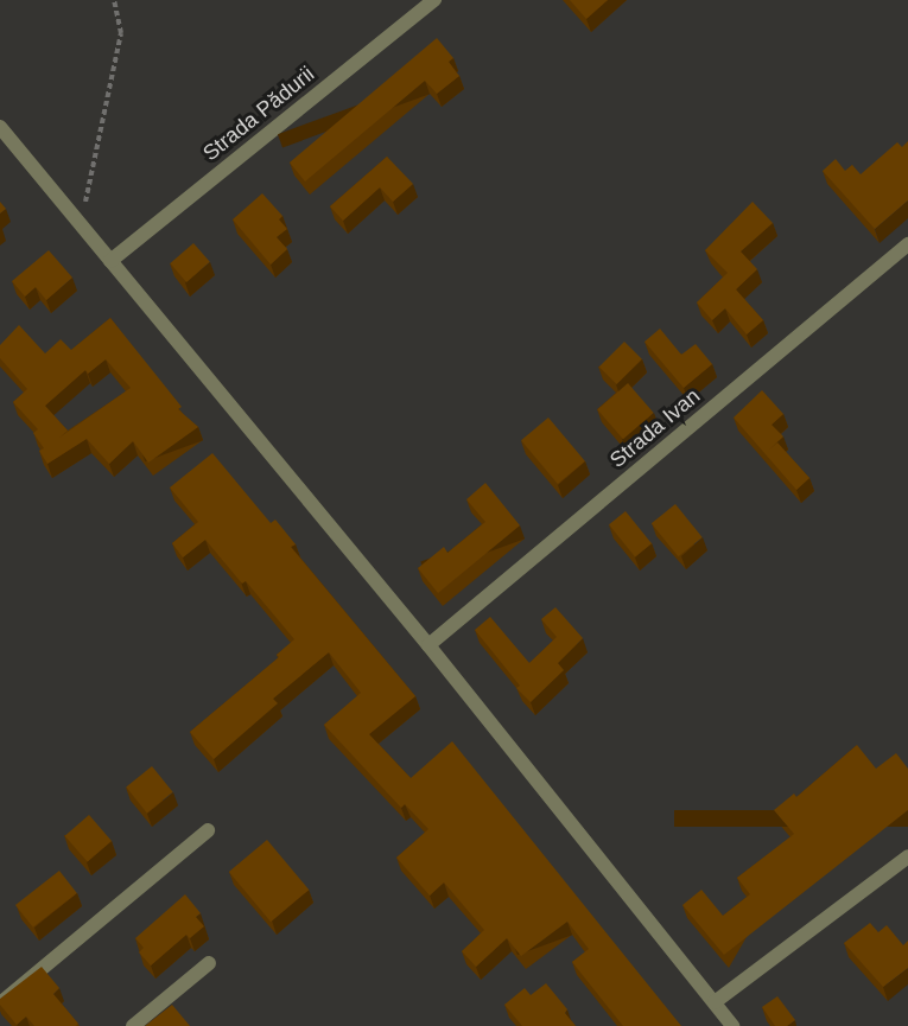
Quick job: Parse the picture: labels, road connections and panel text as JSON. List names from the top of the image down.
{
  "streets": {
    "street": ["Strada Pădurii", "Strada Ivan"]
  }
}
